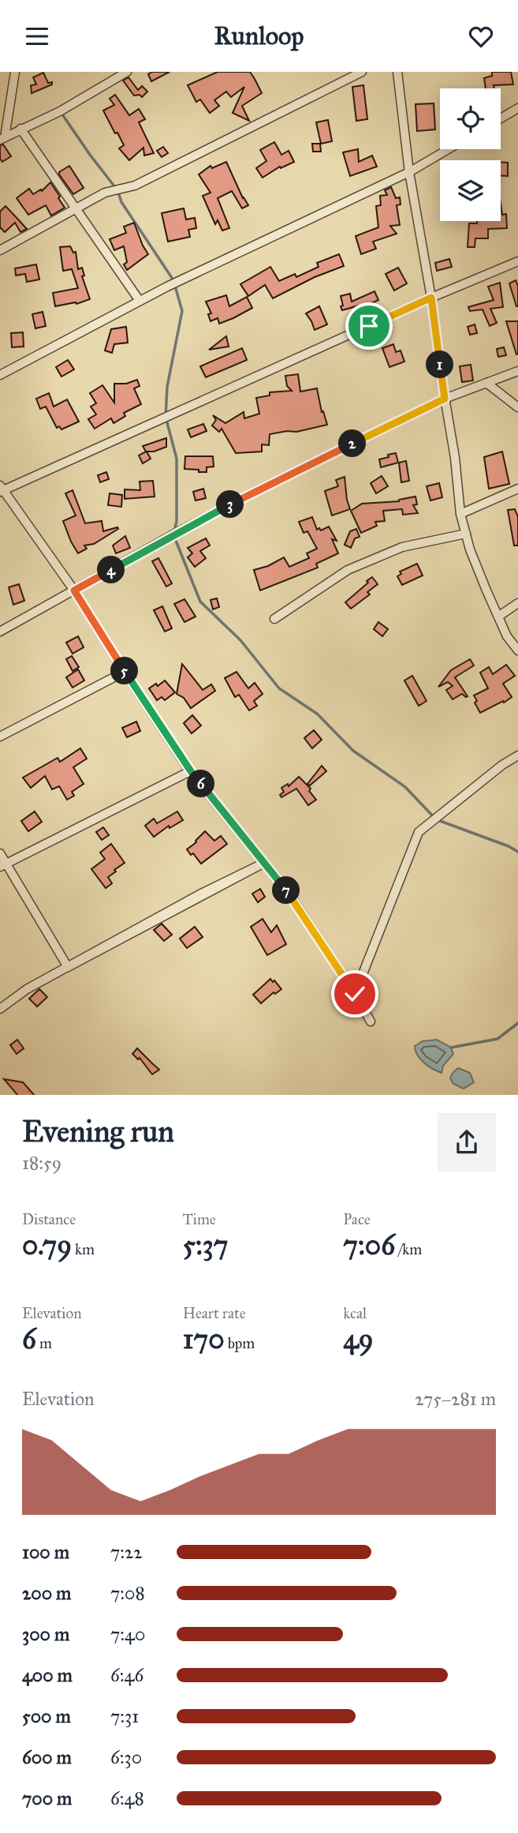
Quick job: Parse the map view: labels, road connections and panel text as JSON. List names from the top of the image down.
{
  "page": {
    "header": "Runloop",
    "pins": [
      "1",
      "2",
      "3",
      "4",
      "5",
      "6",
      "7"
    ],
    "heading": ["Evening run", "18:59"],
    "stats": [
      ["Distance", "0.79 km"],
      ["Time", "5:37"],
      ["Pace", "7:06 /km"],
      ["Elevation", "6 m"],
      ["Heart rate", "170 bpm"],
      ["kcal", "49"]
    ],
    "chart": ["Elevation", "275–281 m"],
    "list": [
      {
        "name": "100 m",
        "note": "7:22"
      },
      {
        "name": "200 m",
        "note": "7:08"
      },
      {
        "name": "300 m",
        "note": "7:40"
      },
      {
        "name": "400 m",
        "note": "6:46"
      },
      {
        "name": "500 m",
        "note": "7:31"
      },
      {
        "name": "600 m",
        "note": "6:30"
      },
      {
        "name": "700 m",
        "note": "6:48"
      }
    ]
  }
}
